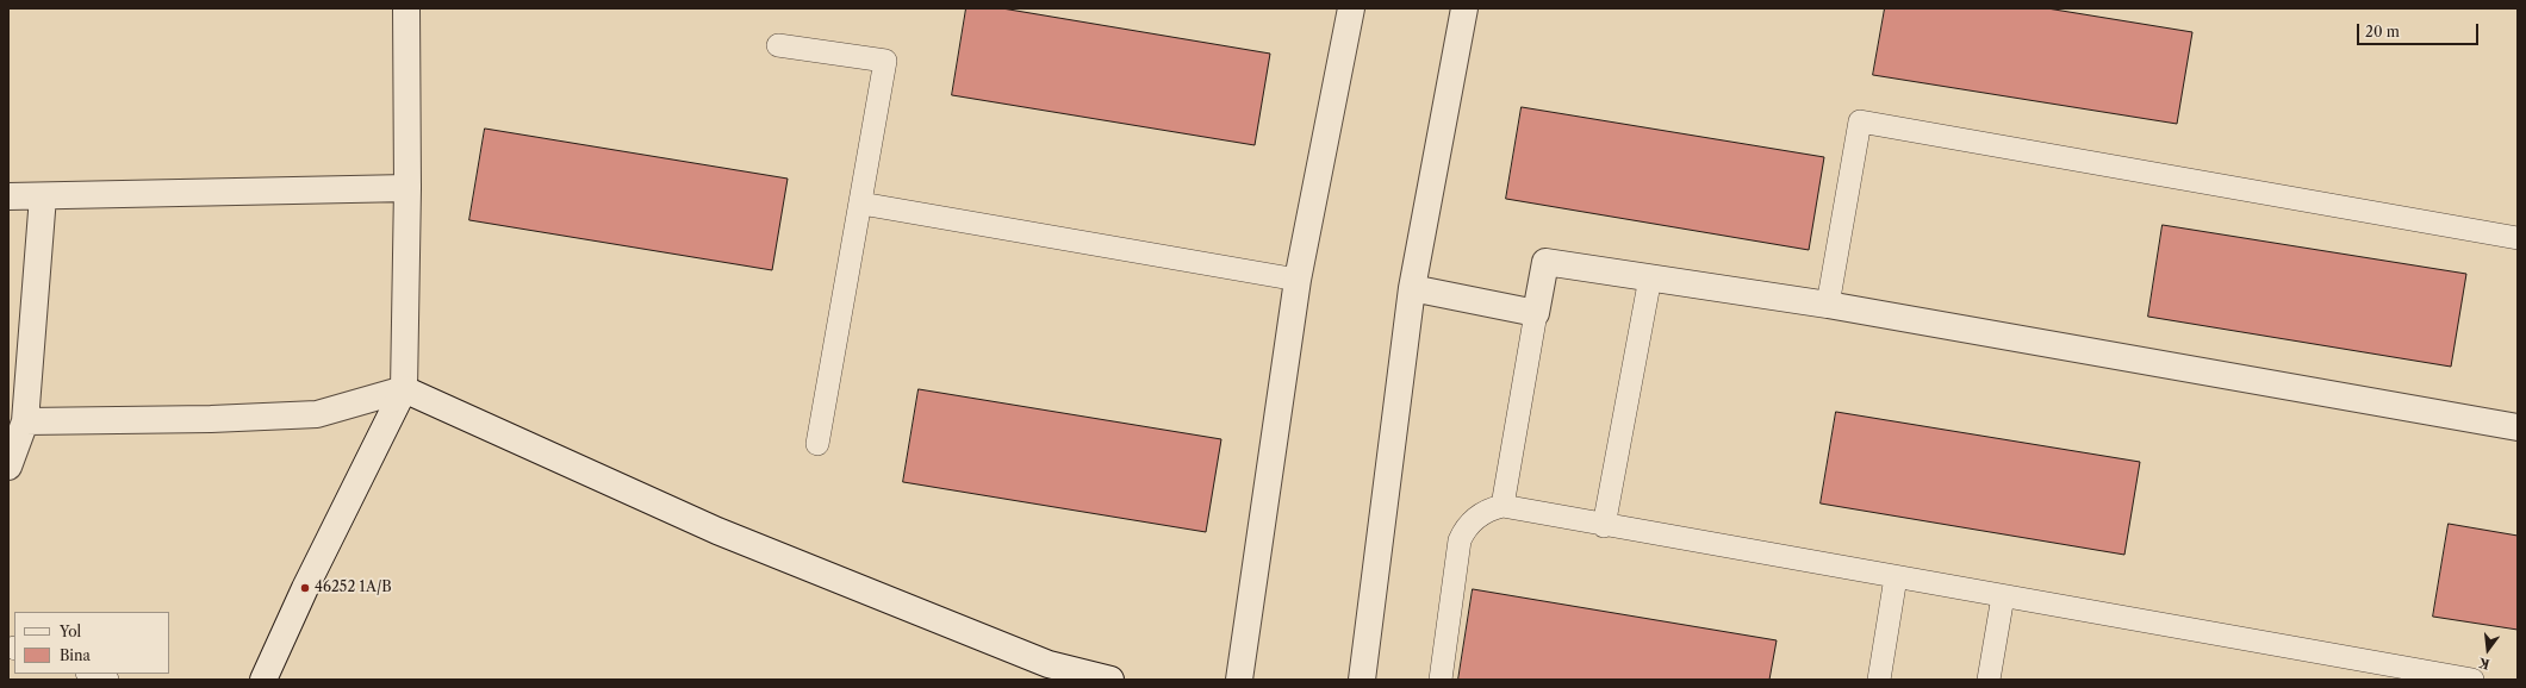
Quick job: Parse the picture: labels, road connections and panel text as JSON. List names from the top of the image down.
{
  "places": ["46252 1A/B"],
  "legend": ["Yol", "Bina"],
  "scale_bar": "20 m",
  "north": "bottom"
}
